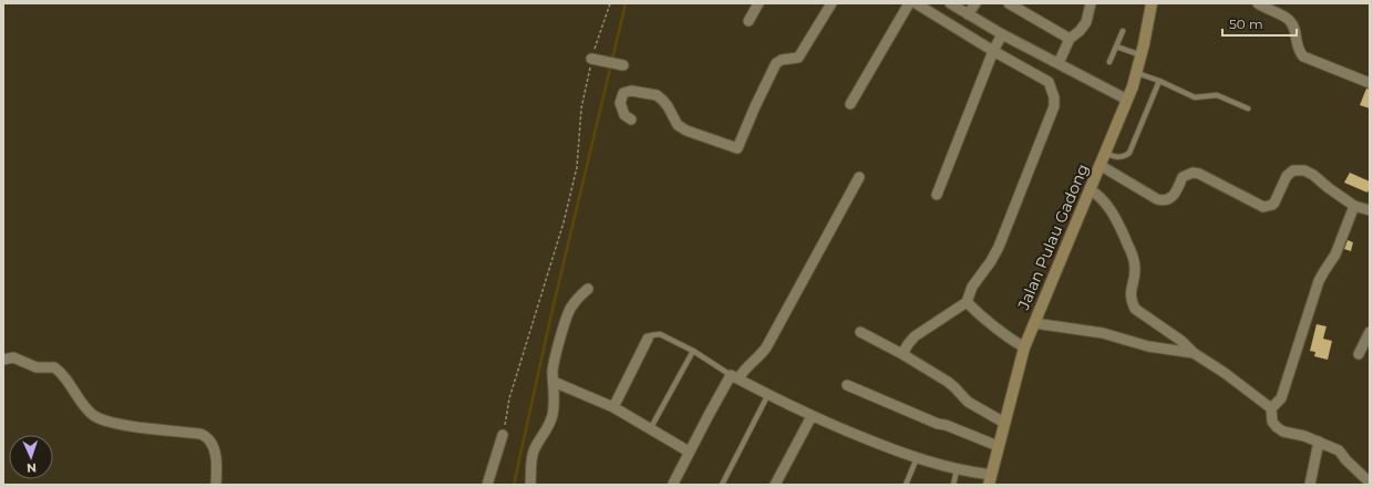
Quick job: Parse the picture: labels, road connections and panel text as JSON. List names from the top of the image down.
{
  "streets": {
    "main road": ["Jalan Pulau Gadong"]
  },
  "scale_bar": "50 m",
  "north": "bottom"
}
